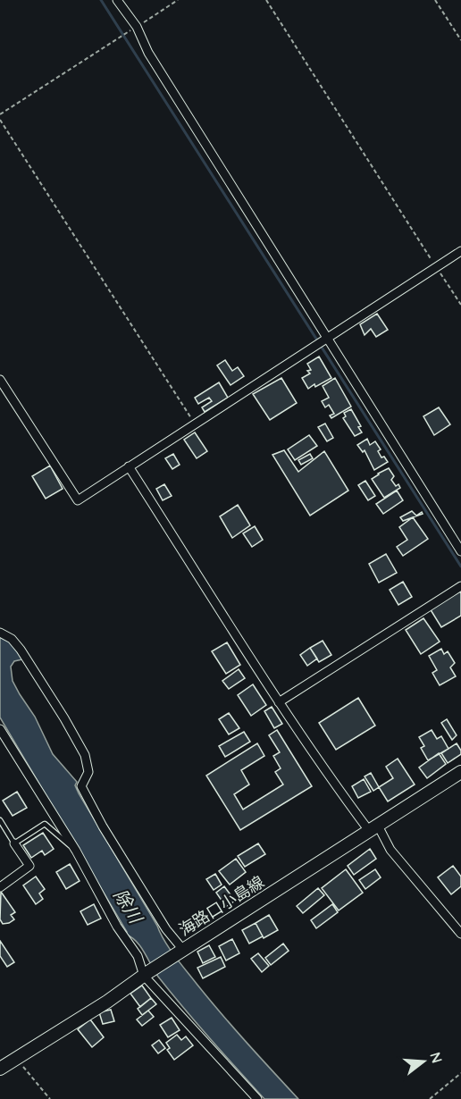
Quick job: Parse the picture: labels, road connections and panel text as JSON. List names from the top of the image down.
{
  "streets": {
    "main road": ["海路口小島線"]
  },
  "water": ["除川"],
  "north": "right"
}
